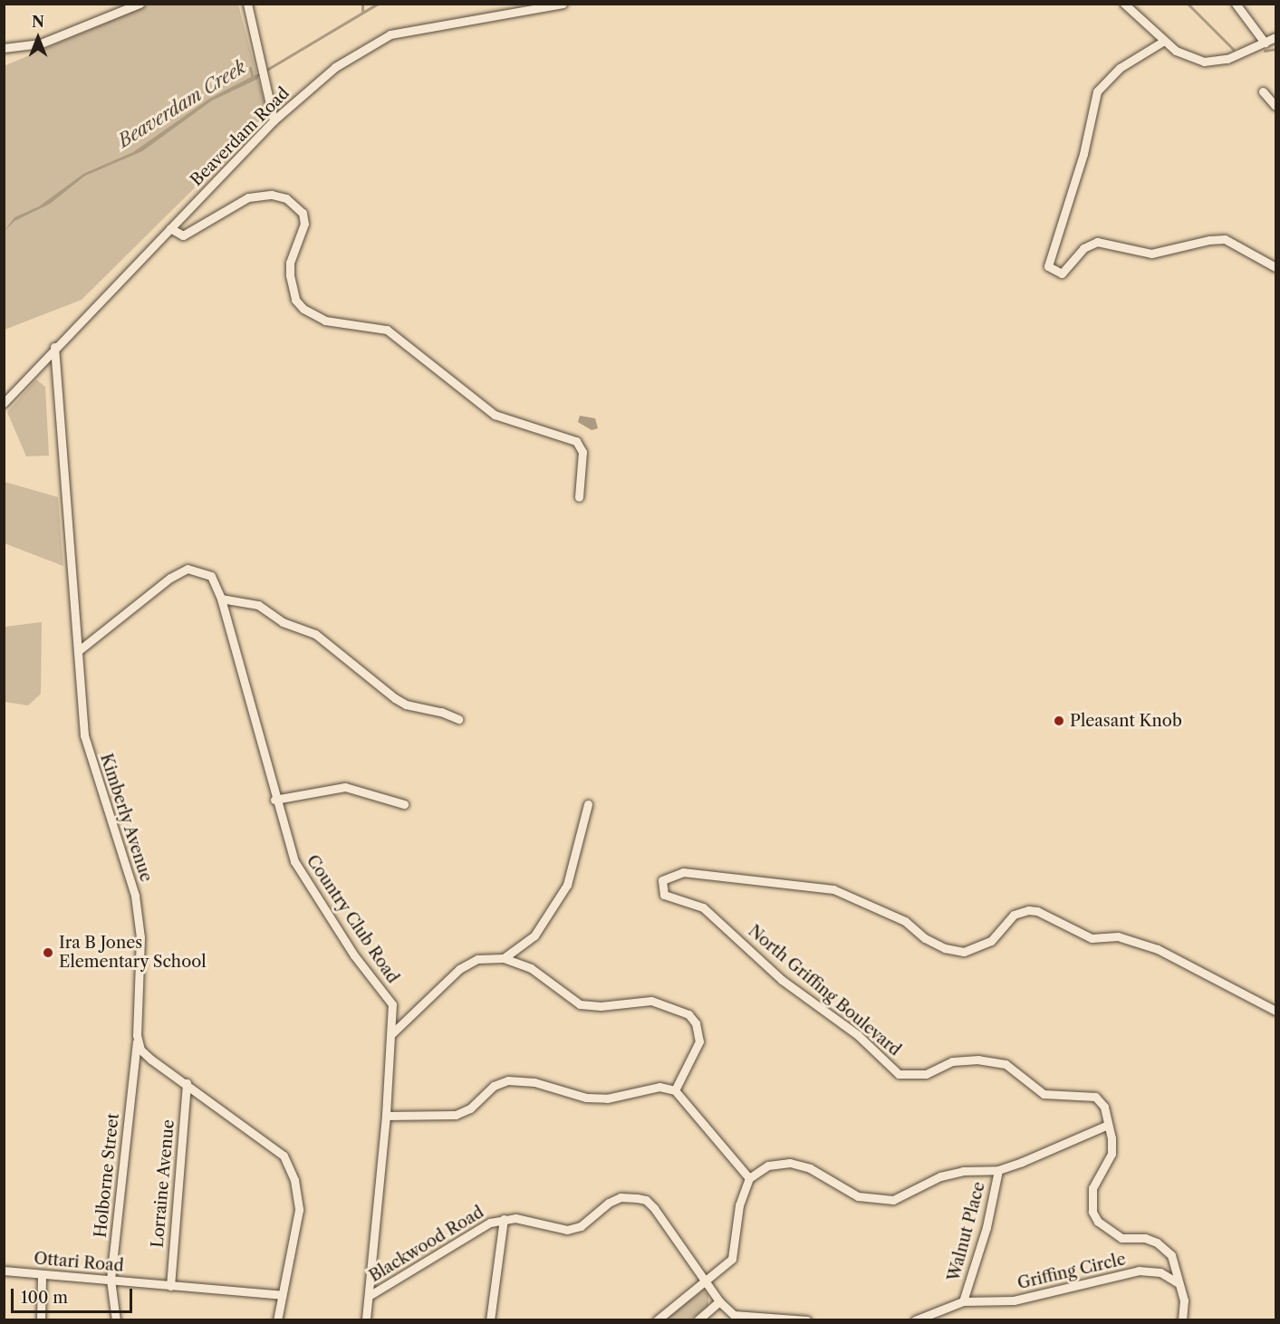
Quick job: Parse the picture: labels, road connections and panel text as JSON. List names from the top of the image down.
{
  "streets": {
    "street": [
      "Beaverdam Road",
      "Kimberly Avenue",
      "Country Club Road",
      "North Griffing Boulevard",
      "Holborne Street",
      "Lorraine Avenue",
      "Walnut Place",
      "Blackwood Road",
      "Ottari Road",
      "Griffing Circle"
    ]
  },
  "crossings": [
    ["Beaverdam Road", "Kimberly Avenue"],
    ["Kimberly Avenue", "Country Club Road"],
    ["Kimberly Avenue", "Holborne Street"],
    ["Kimberly Avenue", "Lorraine Avenue"],
    ["Kimberly Avenue", "Ottari Road"],
    ["Country Club Road", "Blackwood Road"],
    ["North Griffing Boulevard", "Griffing Circle"],
    ["Holborne Street", "Ottari Road"],
    ["Lorraine Avenue", "Ottari Road"],
    ["Walnut Place", "Griffing Circle"]
  ],
  "water": ["Beaverdam Creek"],
  "places": ["Pleasant Knob", "Ira B Jones Elementary School"],
  "scale_bar": "100 m",
  "north": "top"
}
